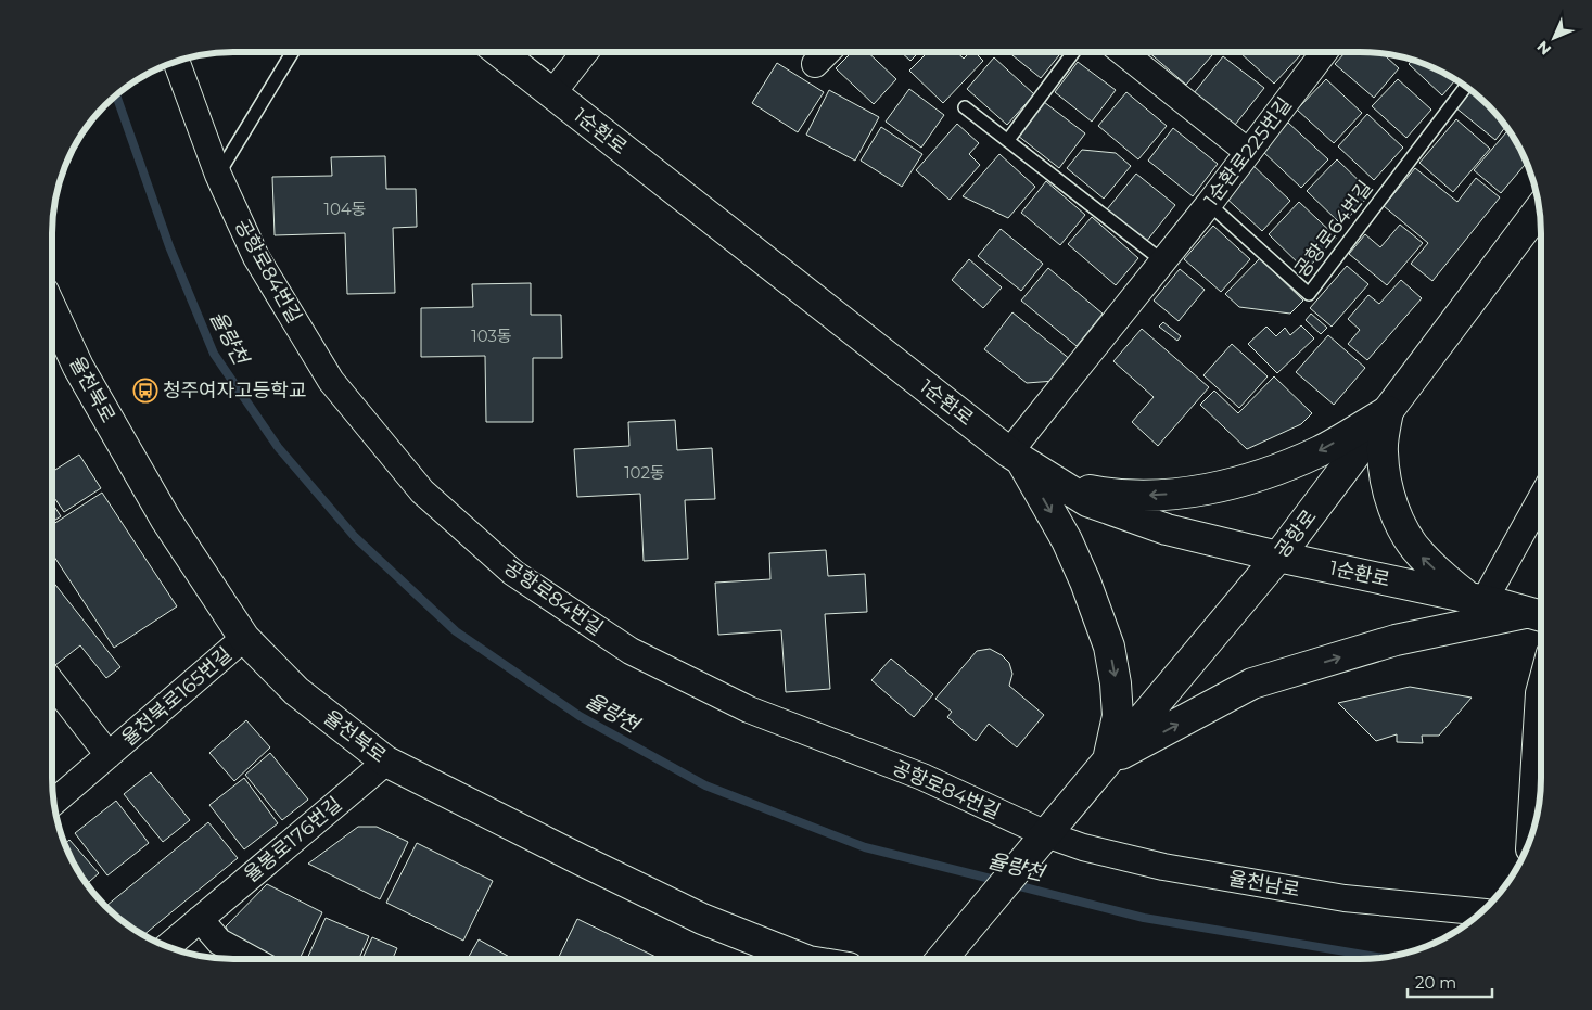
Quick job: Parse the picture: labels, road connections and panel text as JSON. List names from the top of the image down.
{
  "streets": {
    "main road": ["1순환로", "율천북로", "공항로"],
    "street": [
      "1순환로225번길",
      "공항로84번길",
      "율천북로165번길",
      "율봉로176번길",
      "율천남로"
    ],
    "lane": ["공항로64번길"]
  },
  "crossings": [
    ["1순환로", "1순환로225번길"],
    ["1순환로", "공항로"],
    ["1순환로225번길", "공항로64번길"],
    ["공항로84번길", "공항로"],
    ["공항로84번길", "율천남로"],
    ["율천북로", "율천북로165번길"],
    ["율천북로", "율봉로176번길"],
    ["공항로", "율천남로"]
  ],
  "water": ["율량천"],
  "places": {
    "bus stop": ["청주여자고등학교"]
  },
  "house_numbers": ["104동", "103동", "102동"],
  "scale_bar": "20 m",
  "north": "bottom left"
}
